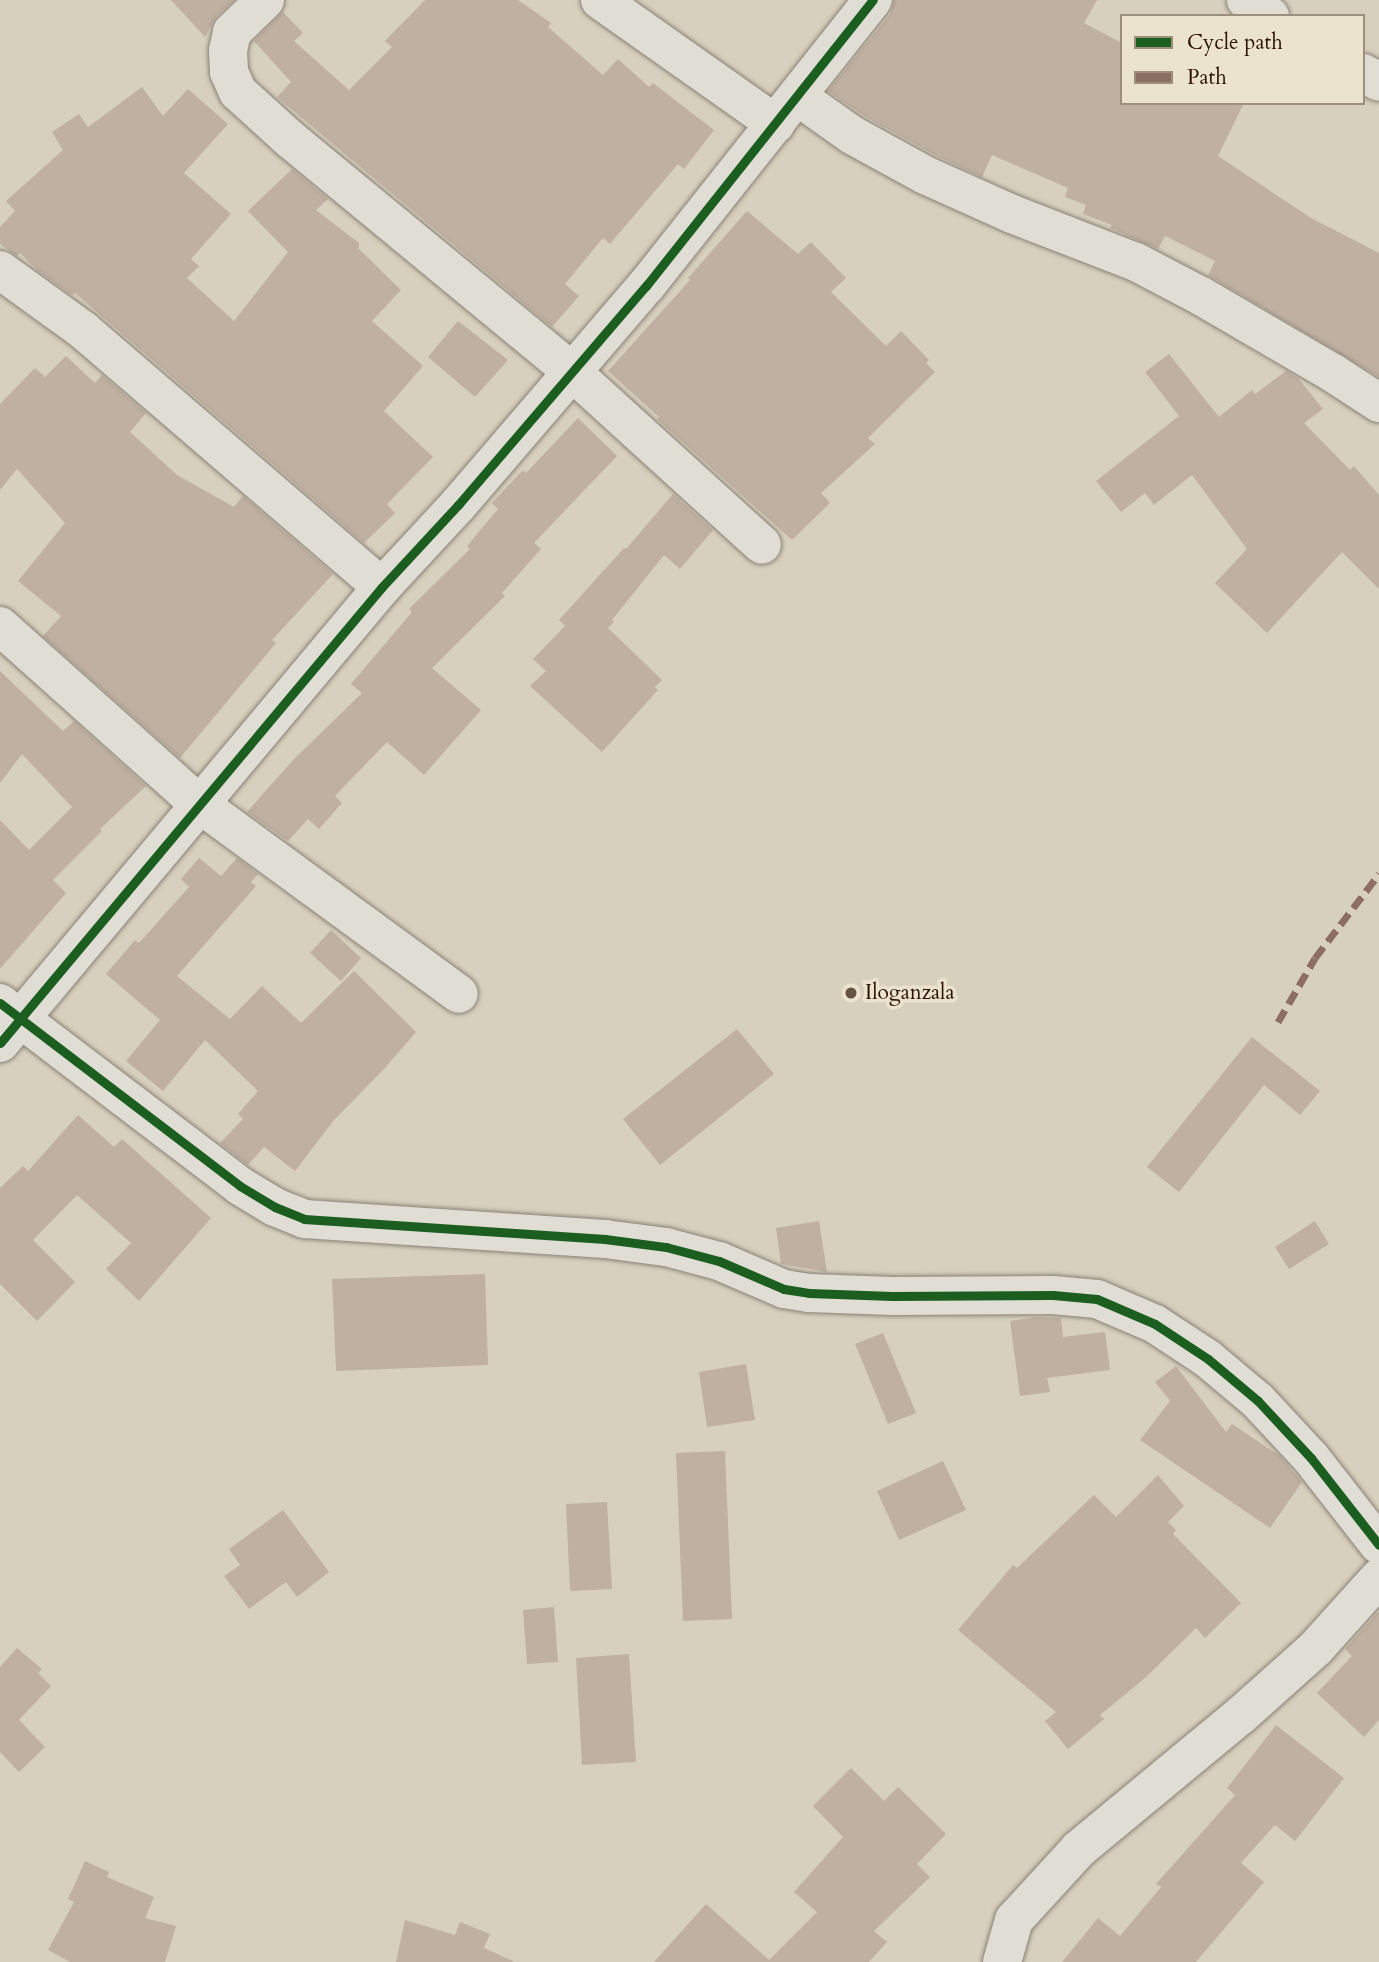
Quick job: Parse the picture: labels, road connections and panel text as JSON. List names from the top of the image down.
{
  "places": ["Iloganzala"],
  "legend": ["Cycle path", "Path"]
}
